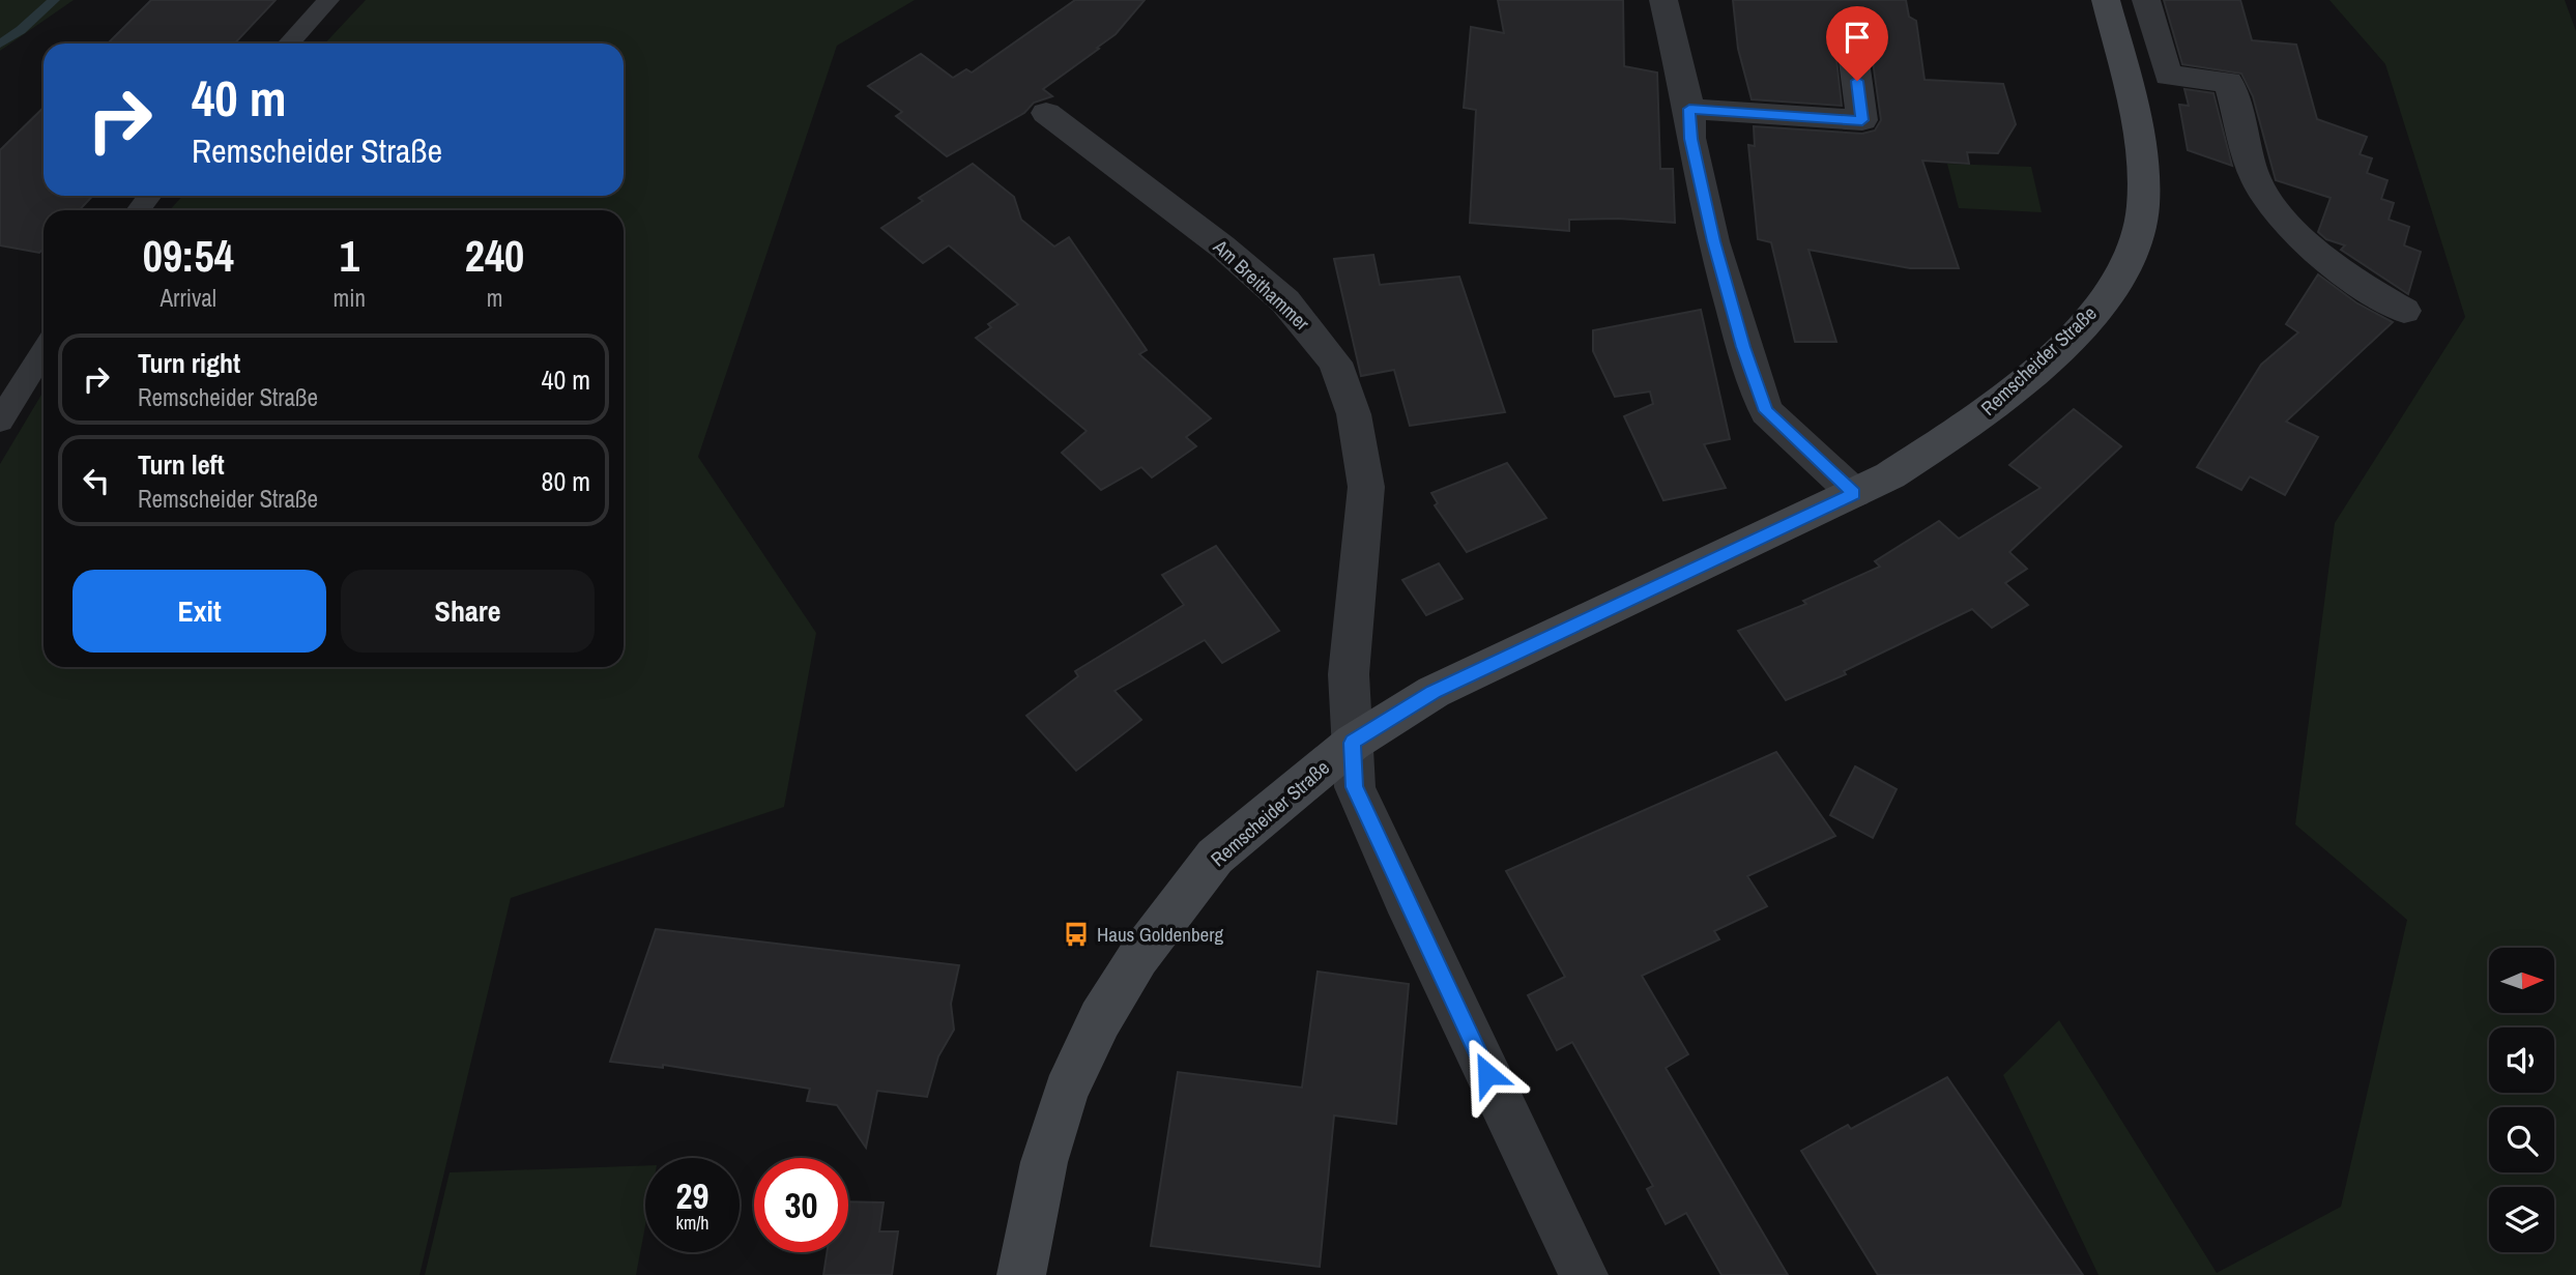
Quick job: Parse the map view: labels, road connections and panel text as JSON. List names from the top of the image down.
{
  "streets": {
    "main road": ["Remscheider Straße"],
    "street": ["Am Breithammer"]
  },
  "crossings": [
    ["Am Breithammer", "Remscheider Straße"]
  ],
  "places": {
    "bus stop": ["Haus Goldenberg"]
  },
  "north": "right",
  "page": {
    "turn": ["40 m", "Remscheider Straße"],
    "eta": [
      "09:54",
      "Arrival",
      "1",
      "min",
      "240",
      "m"
    ],
    "list": [
      {
        "name": "Turn right",
        "note": "Remscheider Straße",
        "value": "40 m"
      },
      {
        "name": "Turn left",
        "note": "Remscheider Straße",
        "value": "80 m"
      }
    ],
    "buttons": ["Exit", "Share"],
    "speed": "29 km/h",
    "limit": "30"
  }
}
